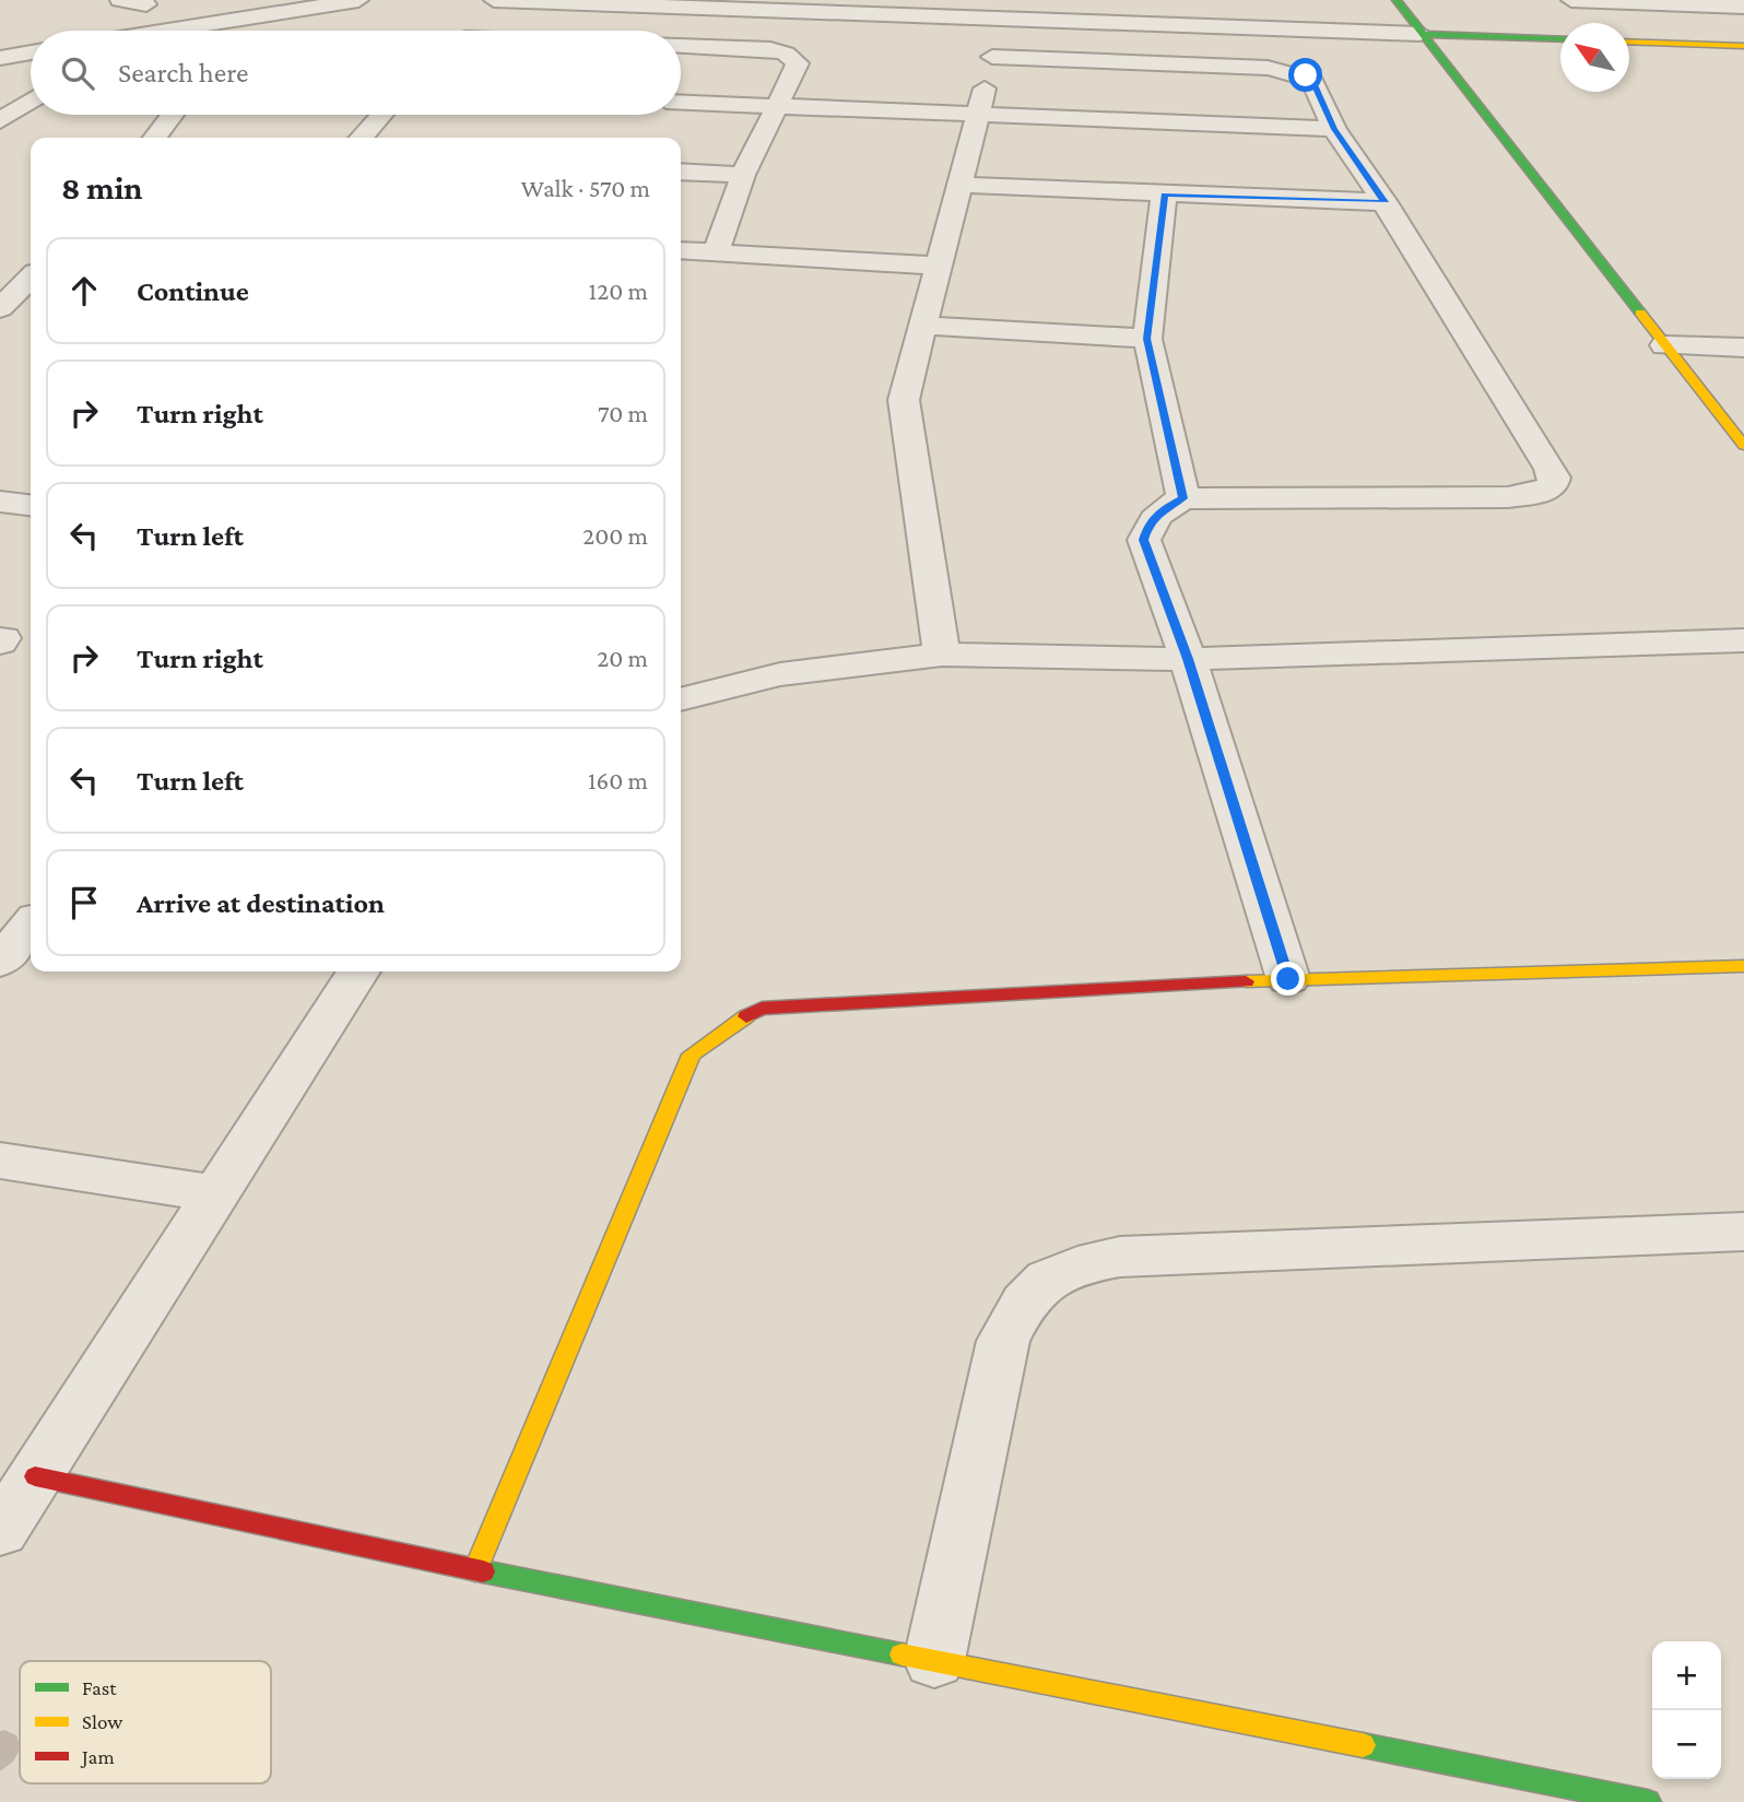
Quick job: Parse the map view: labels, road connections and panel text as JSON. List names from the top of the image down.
{
  "legend": ["Fast", "Slow", "Jam"],
  "north": "top left",
  "page": {
    "search": "Search here",
    "heading": ["8 min", "Walk · 570 m"],
    "list": [
      ["Continue", "120 m"],
      ["Turn right", "70 m"],
      ["Turn left", "200 m"],
      ["Turn right", "20 m"],
      ["Turn left", "160 m"],
      "Arrive at destination"
    ],
    "map_buttons": ["+", "−"]
  }
}
